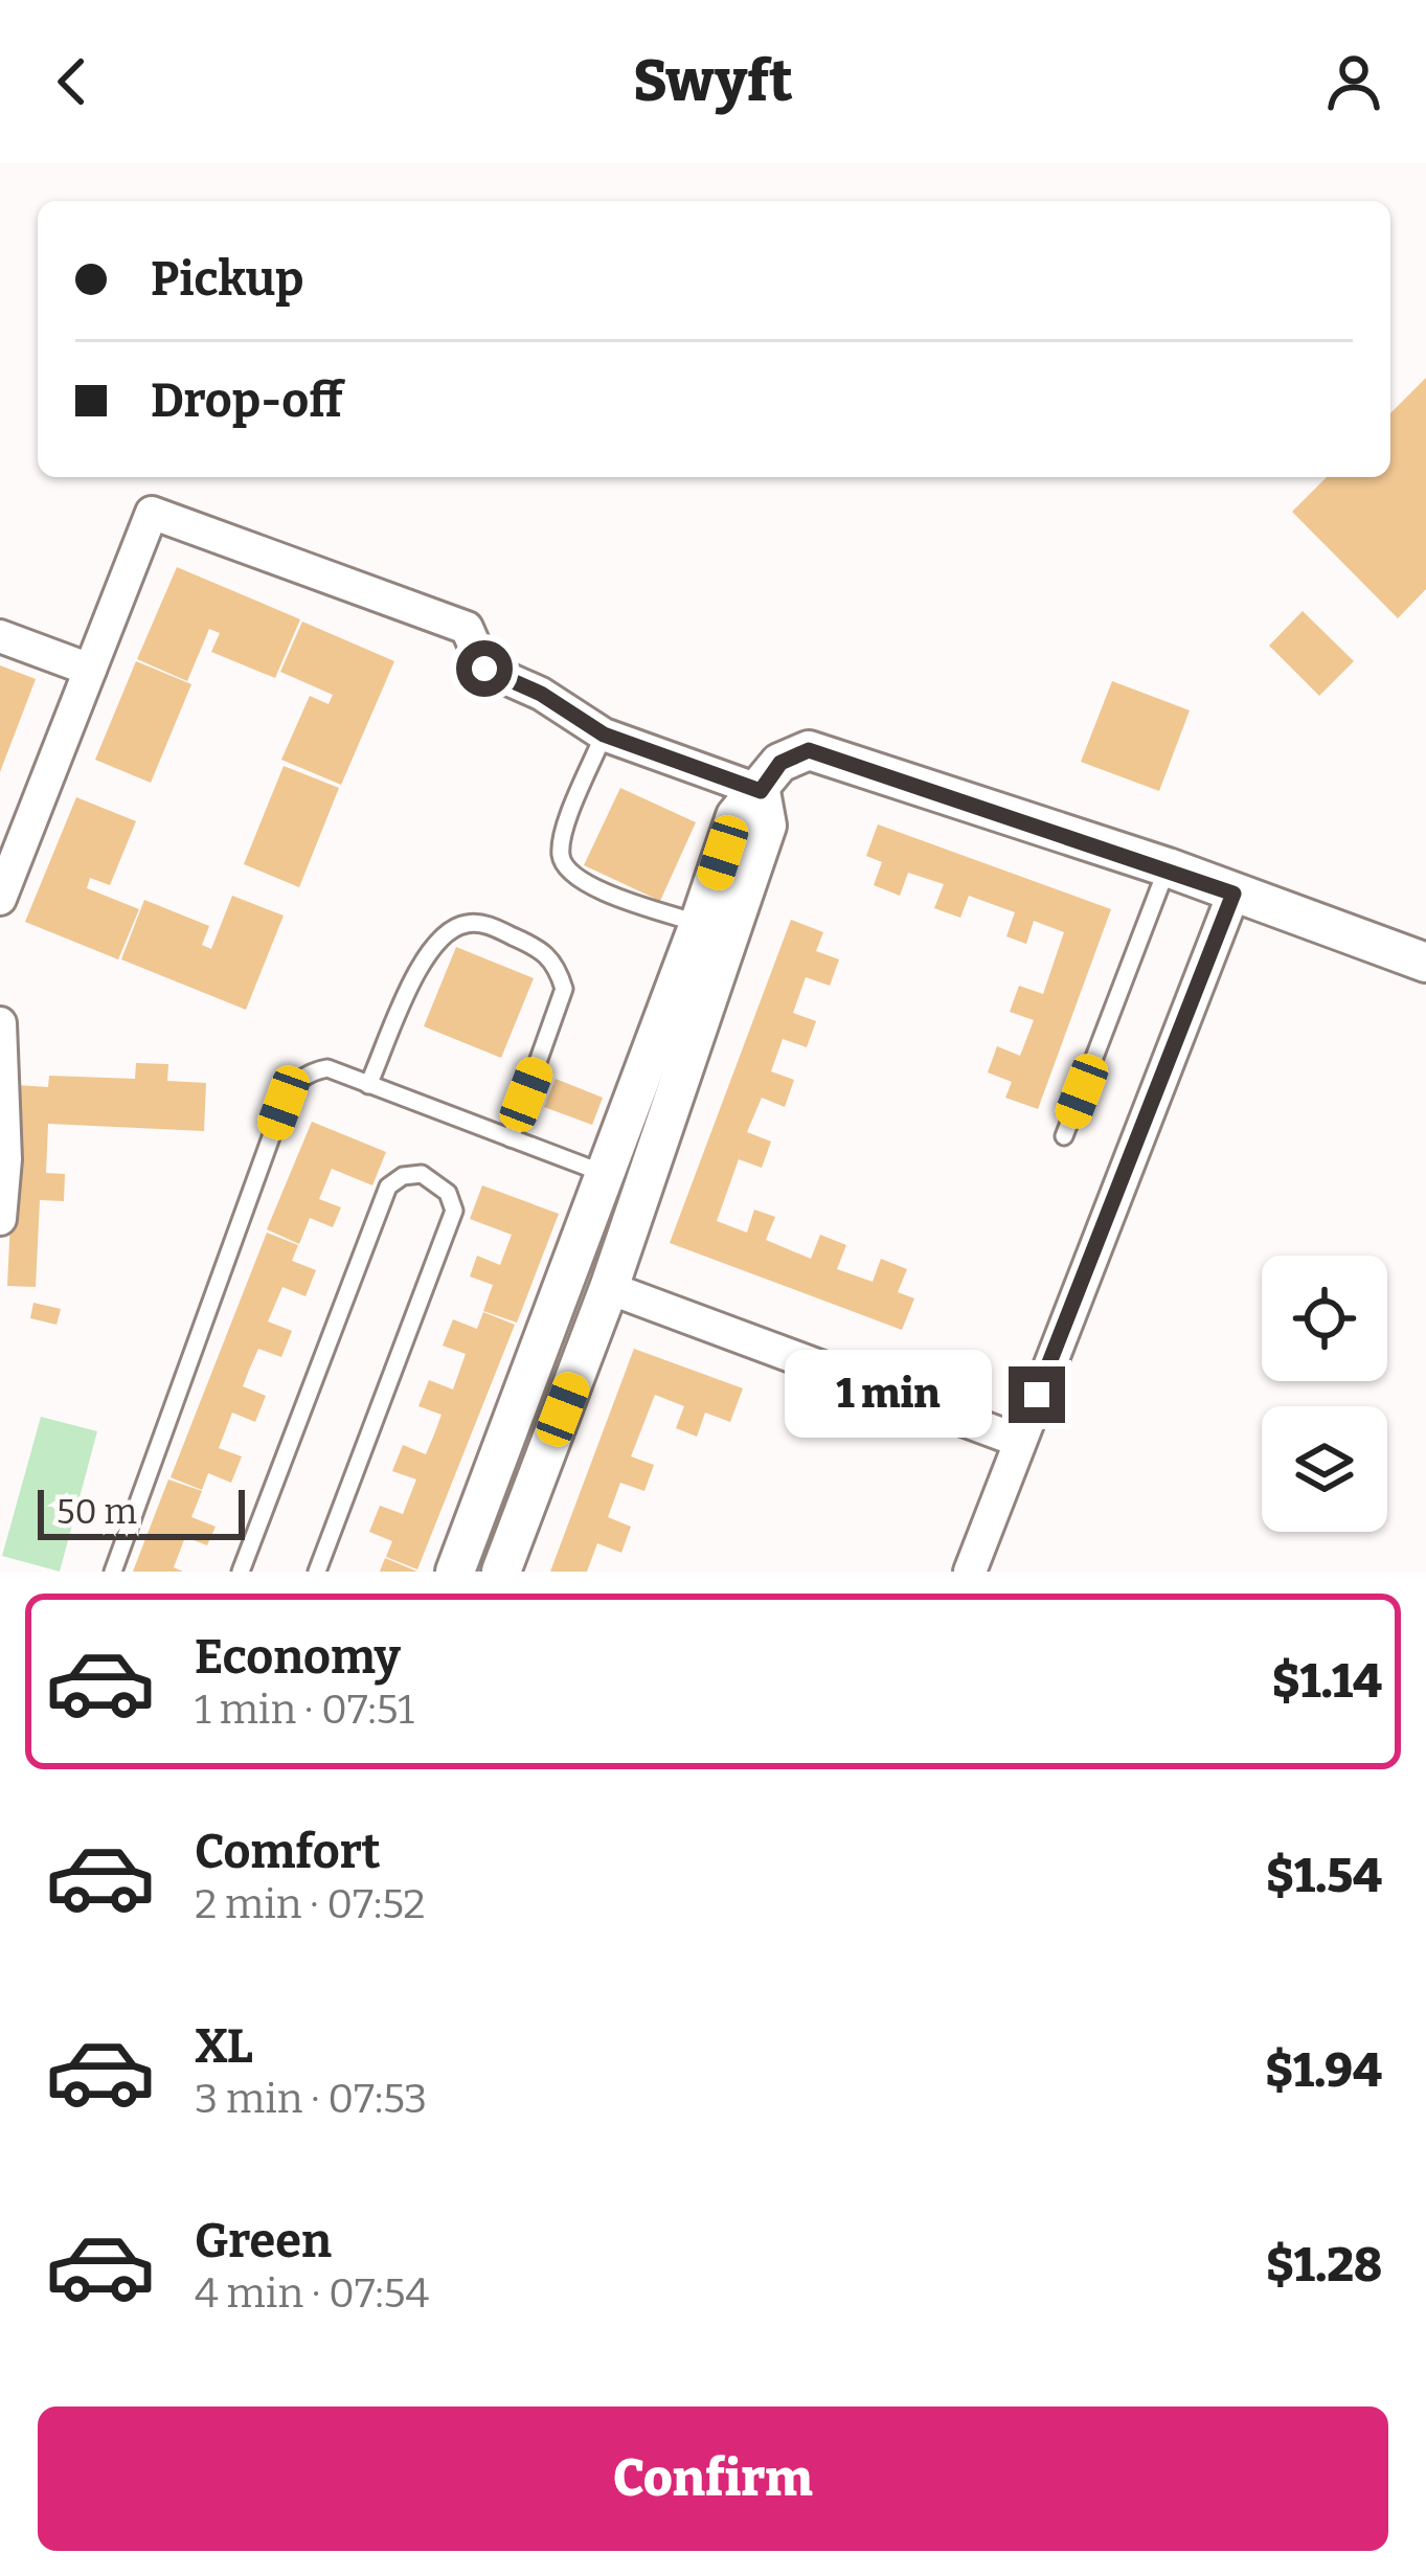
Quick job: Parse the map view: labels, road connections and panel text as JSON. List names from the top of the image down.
{
  "scale_bar": "50 m",
  "page": {
    "header": "Swyft",
    "banner": ["Pickup", "Drop-off"],
    "bubble": "1 min",
    "scale": "50 m",
    "list": [
      {
        "name": "Economy",
        "note": "1 min · 07:51",
        "value": "$1.14"
      },
      {
        "name": "Comfort",
        "note": "2 min · 07:52",
        "value": "$1.54"
      },
      {
        "name": "XL",
        "note": "3 min · 07:53",
        "value": "$1.94"
      },
      {
        "name": "Green",
        "note": "4 min · 07:54",
        "value": "$1.28"
      }
    ],
    "buttons": "Confirm"
  }
}
